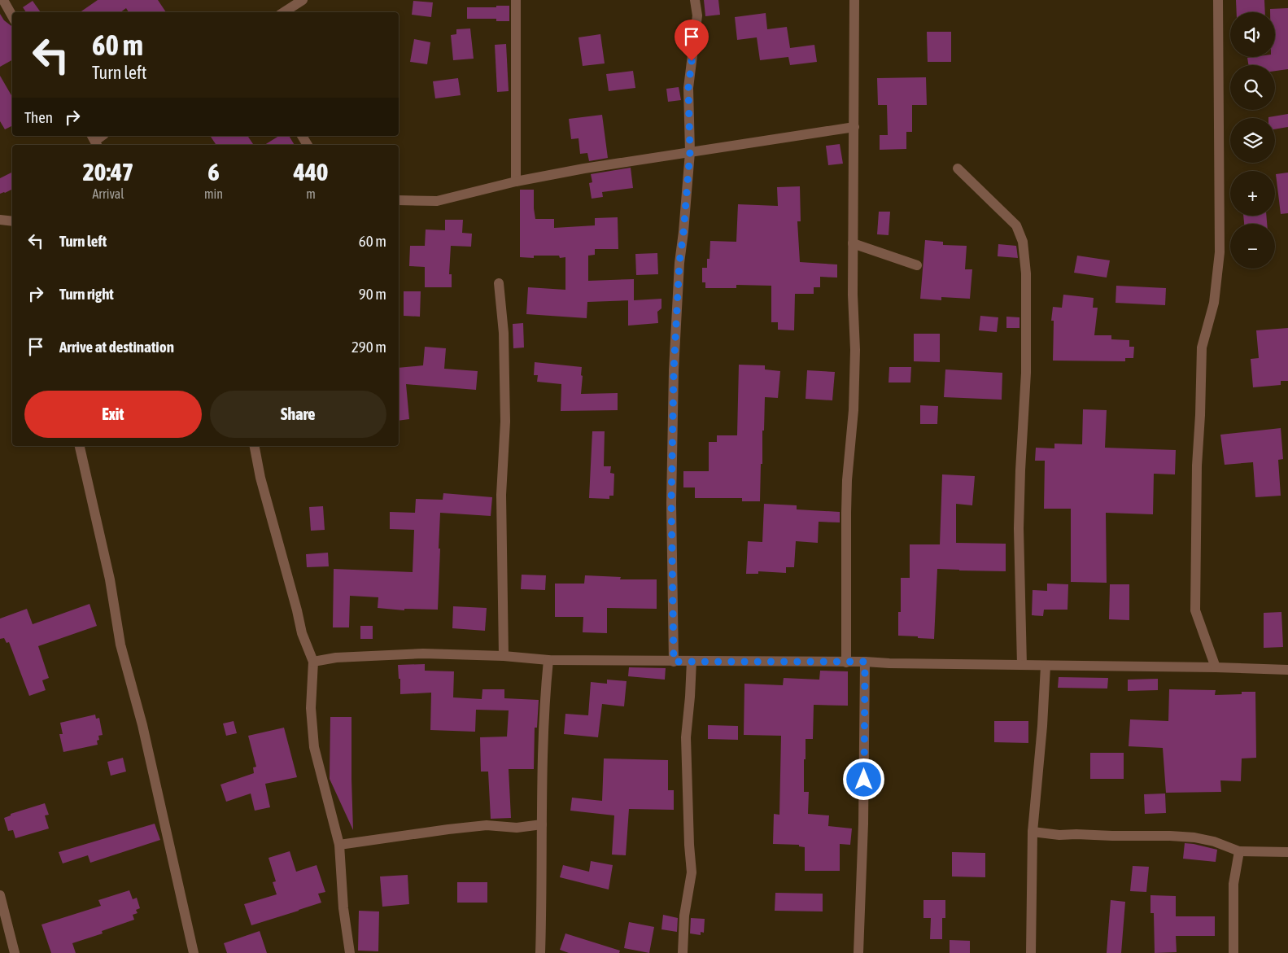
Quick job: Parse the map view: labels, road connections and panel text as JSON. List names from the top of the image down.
{
  "page": {
    "map_buttons": ["+", "−"],
    "turn": ["60 m", "Turn left"],
    "then": "Then",
    "eta": [
      "20:47",
      "Arrival",
      "6",
      "min",
      "440",
      "m"
    ],
    "list": [
      {
        "name": "Turn left",
        "value": "60 m"
      },
      {
        "name": "Turn right",
        "value": "90 m"
      },
      {
        "name": "Arrive at destination",
        "value": "290 m"
      }
    ],
    "buttons": ["Exit", "Share"]
  }
}
